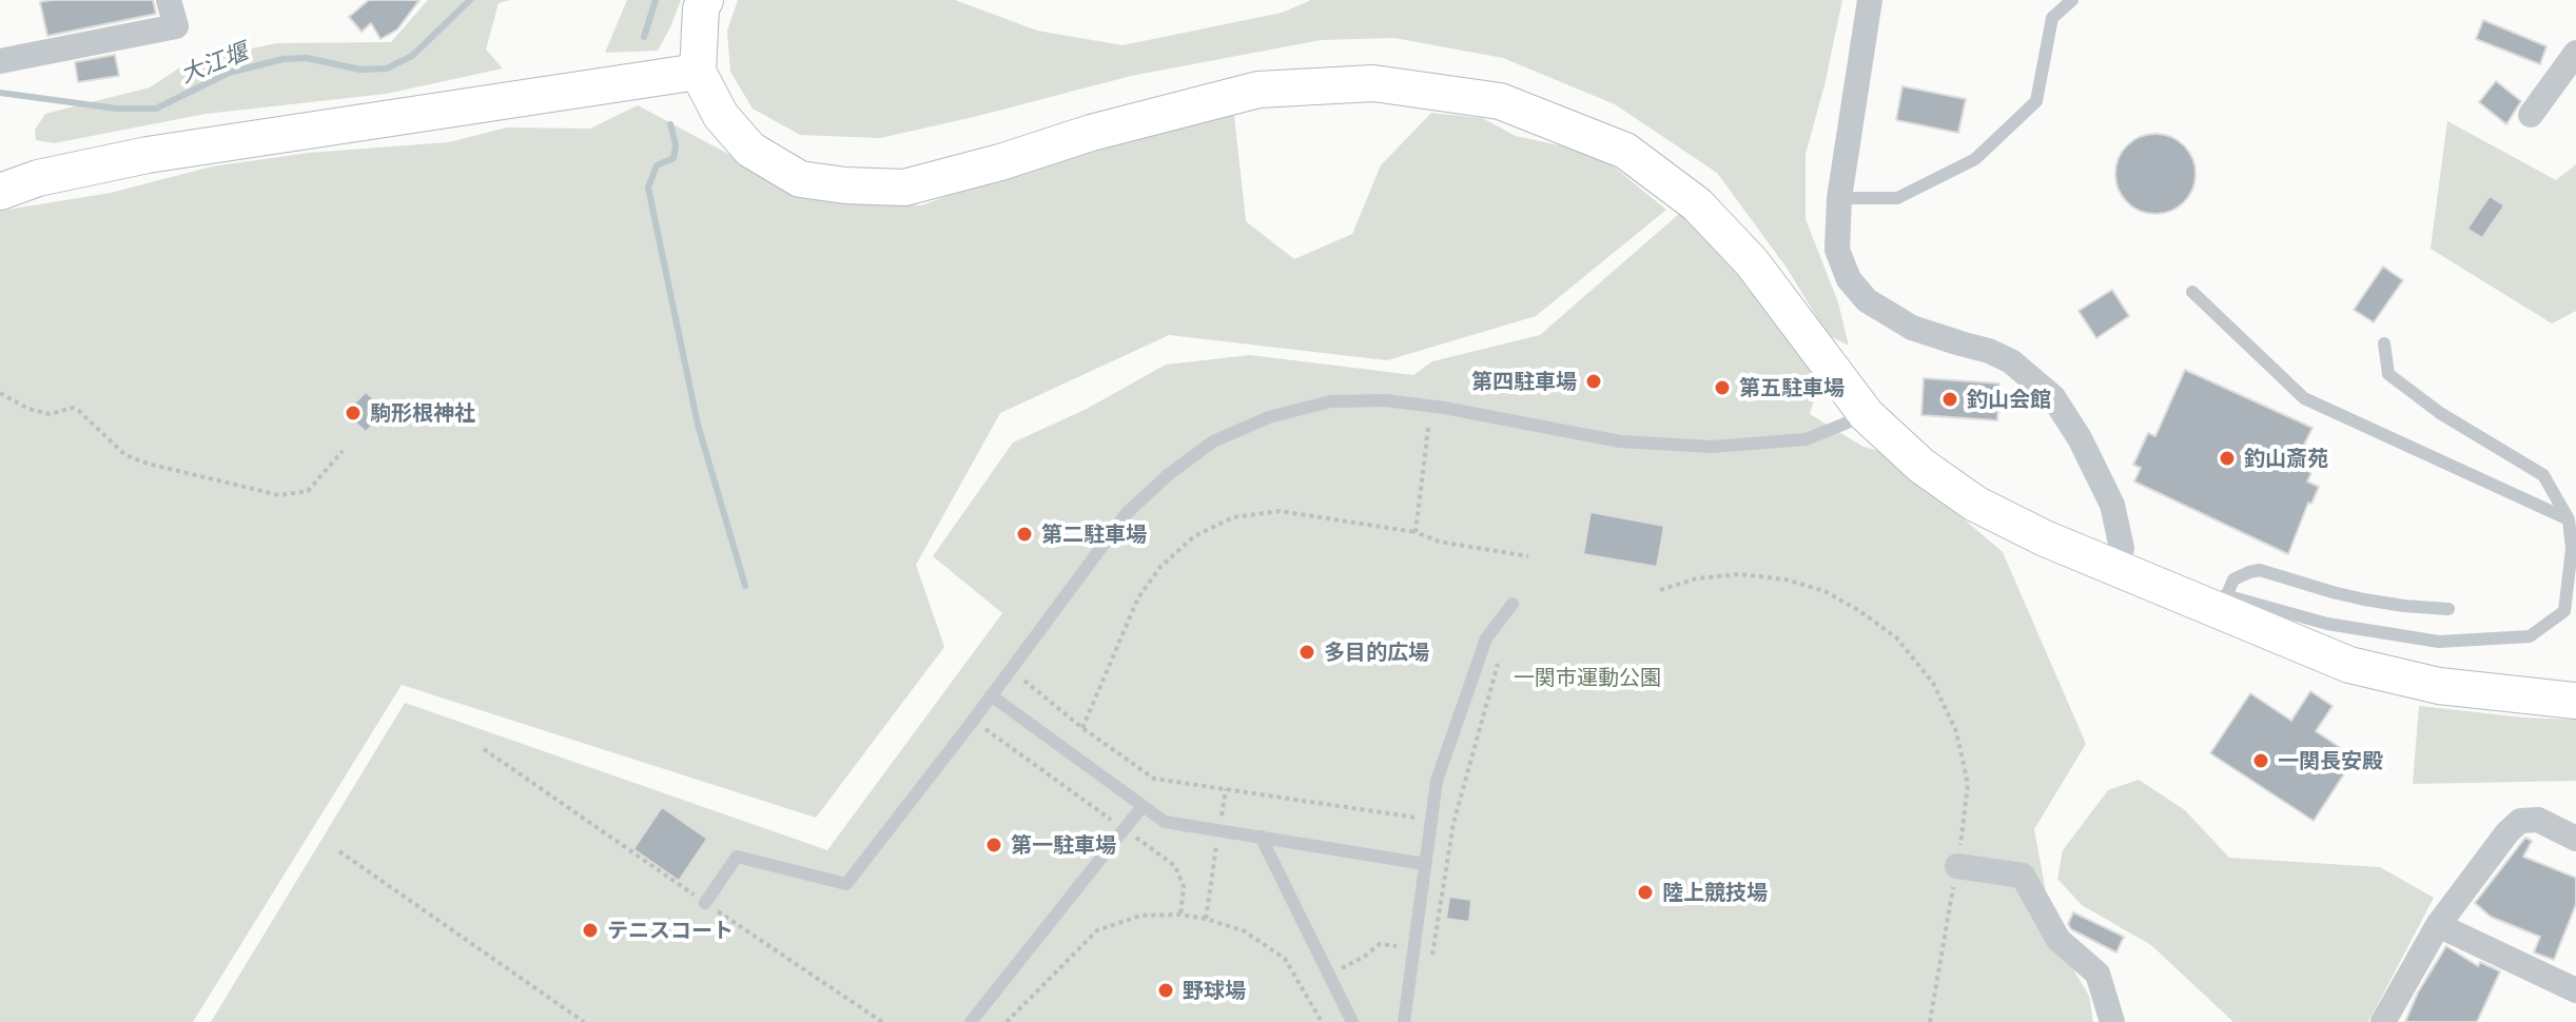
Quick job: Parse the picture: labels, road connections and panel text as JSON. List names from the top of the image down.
{
  "water": ["大江堰"],
  "parks": ["一関市運動公園"],
  "places": [
    "第四駐車場",
    "第五駐車場",
    "釣山会館",
    "駒形根神社",
    "釣山斎苑",
    "第二駐車場",
    "多目的広場",
    "一関長安殿",
    "第一駐車場",
    "陸上競技場",
    "テニスコート",
    "野球場"
  ]
}
